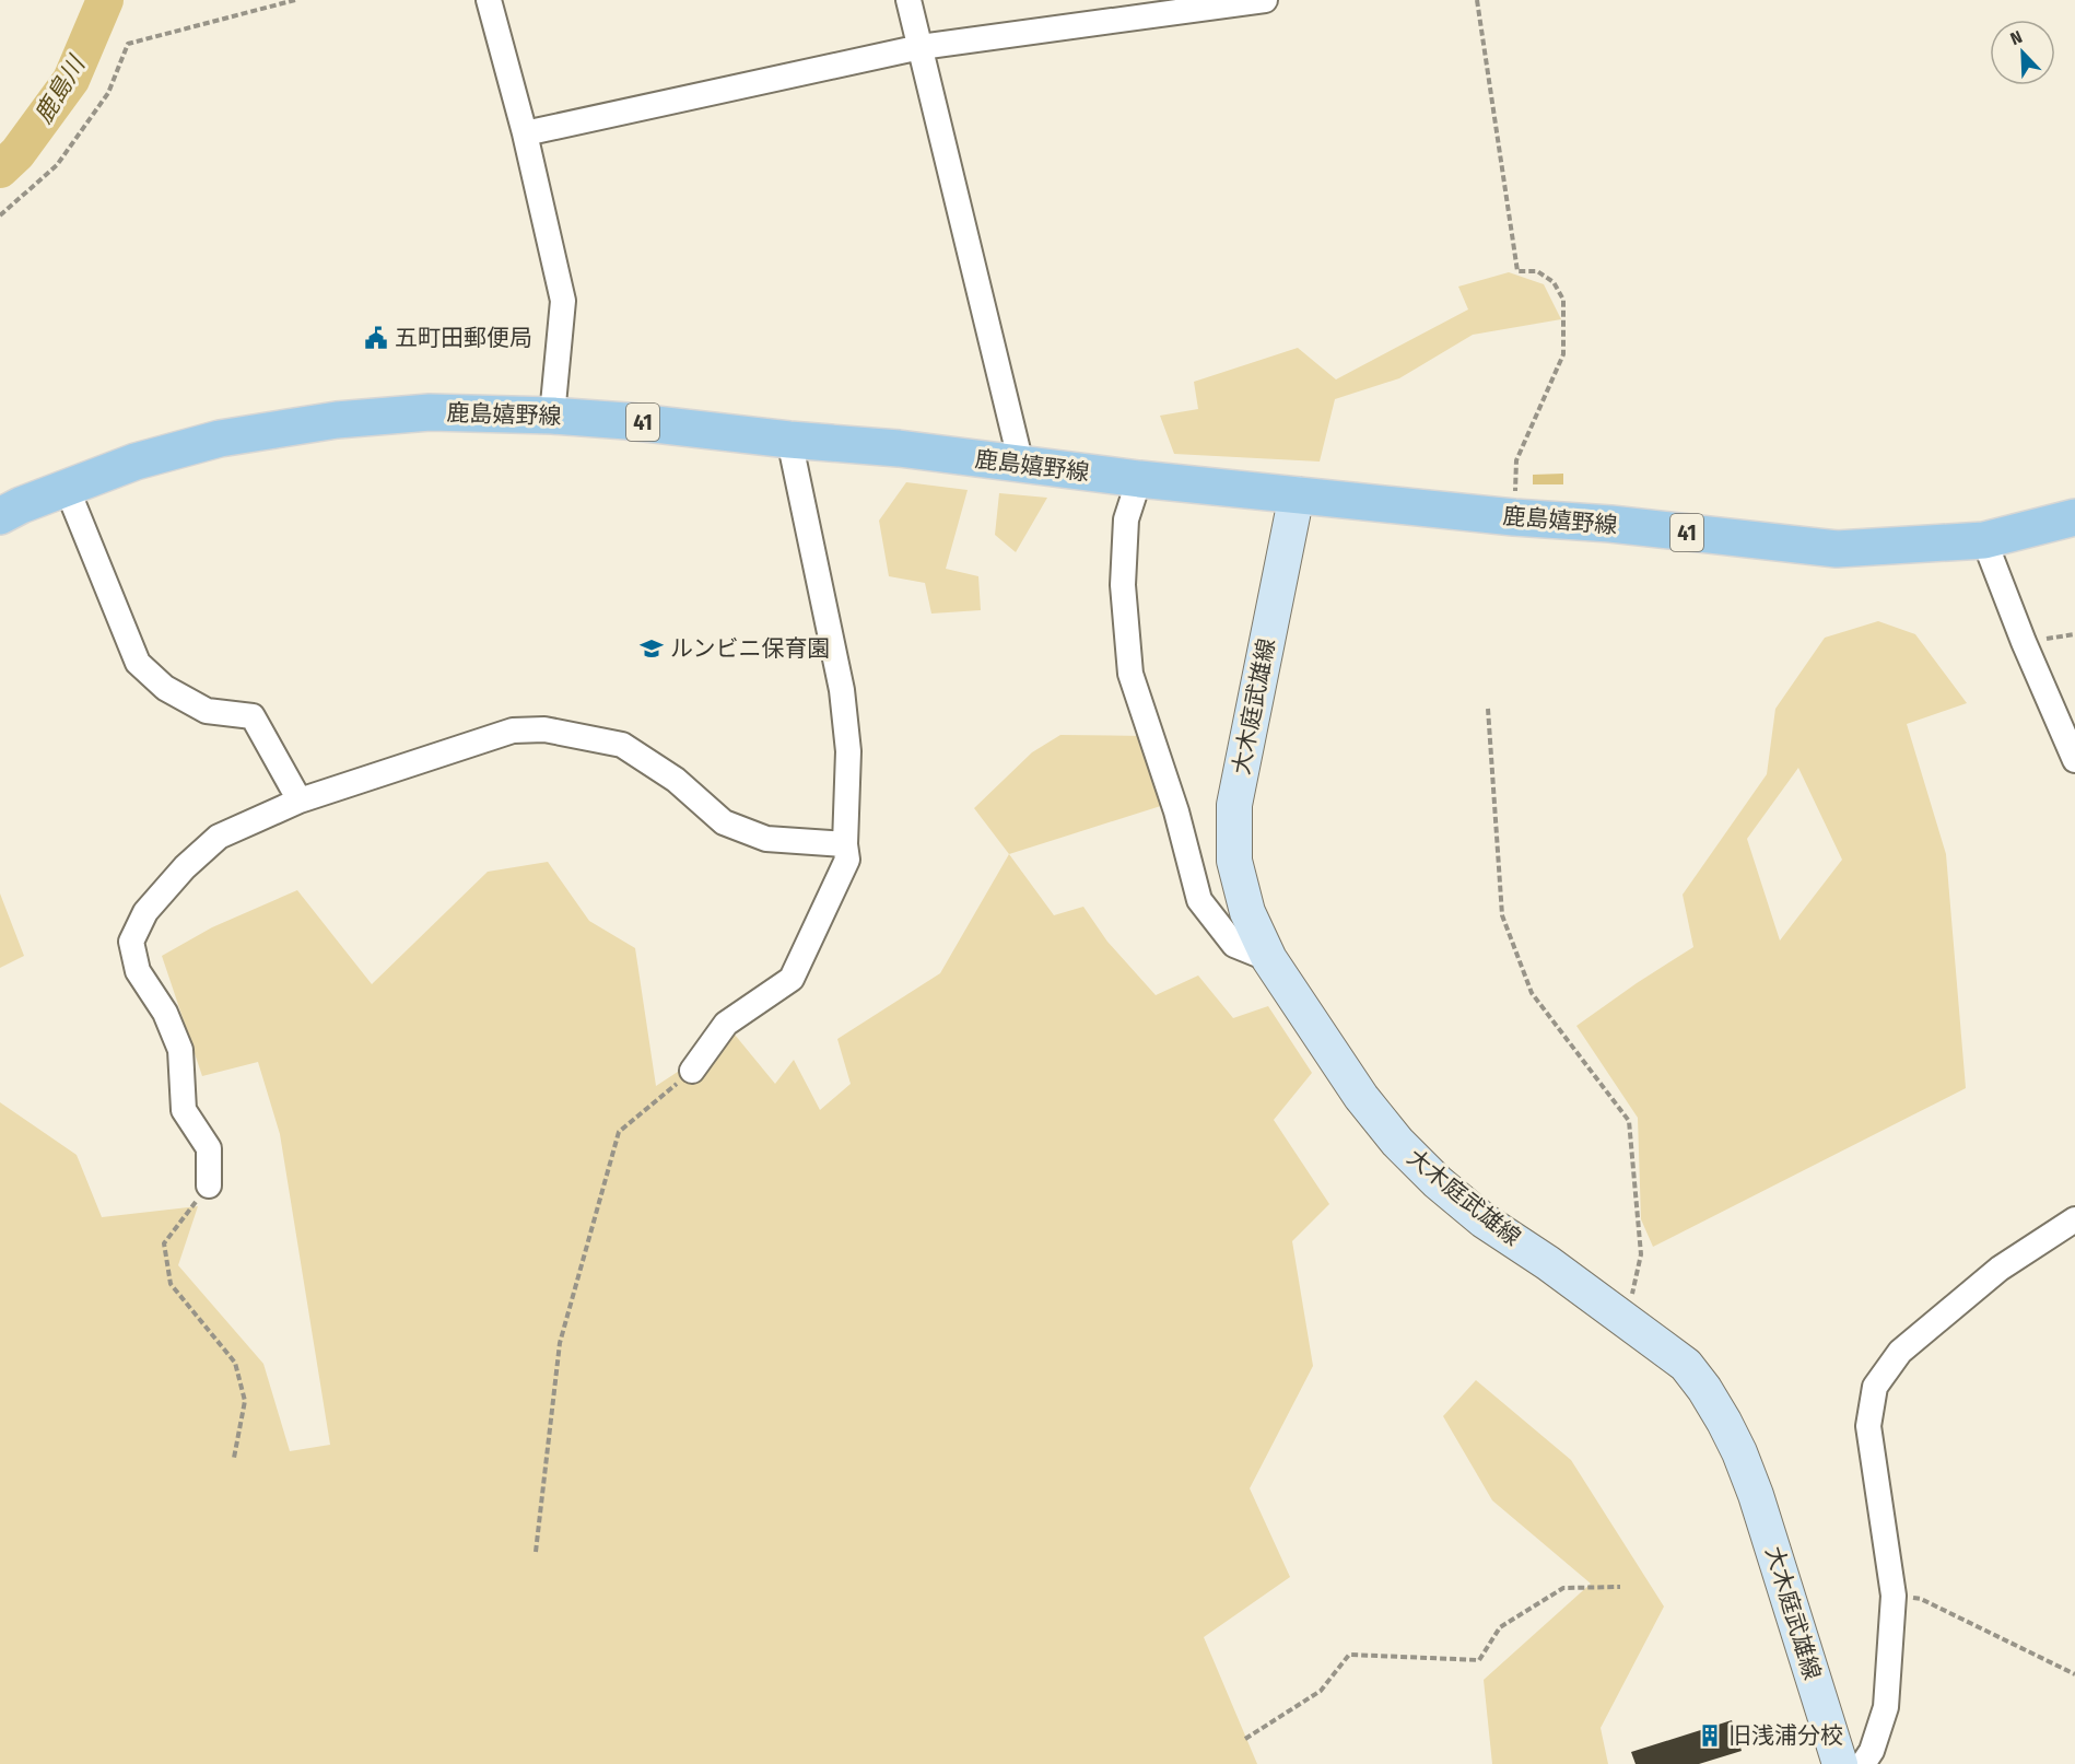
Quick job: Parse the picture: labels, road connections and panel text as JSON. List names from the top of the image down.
{
  "streets": {
    "main road": ["鹿島嬉野線", "41", "大木庭武雄線"]
  },
  "crossings": [
    ["鹿島嬉野線", "大木庭武雄線"]
  ],
  "water": ["鹿島川"],
  "places": {
    "public building": ["五町田郵便局"],
    "school or university": ["ルンビニ保育園"],
    "building": ["旧浅浦分校"]
  },
  "north": "top left"
}
